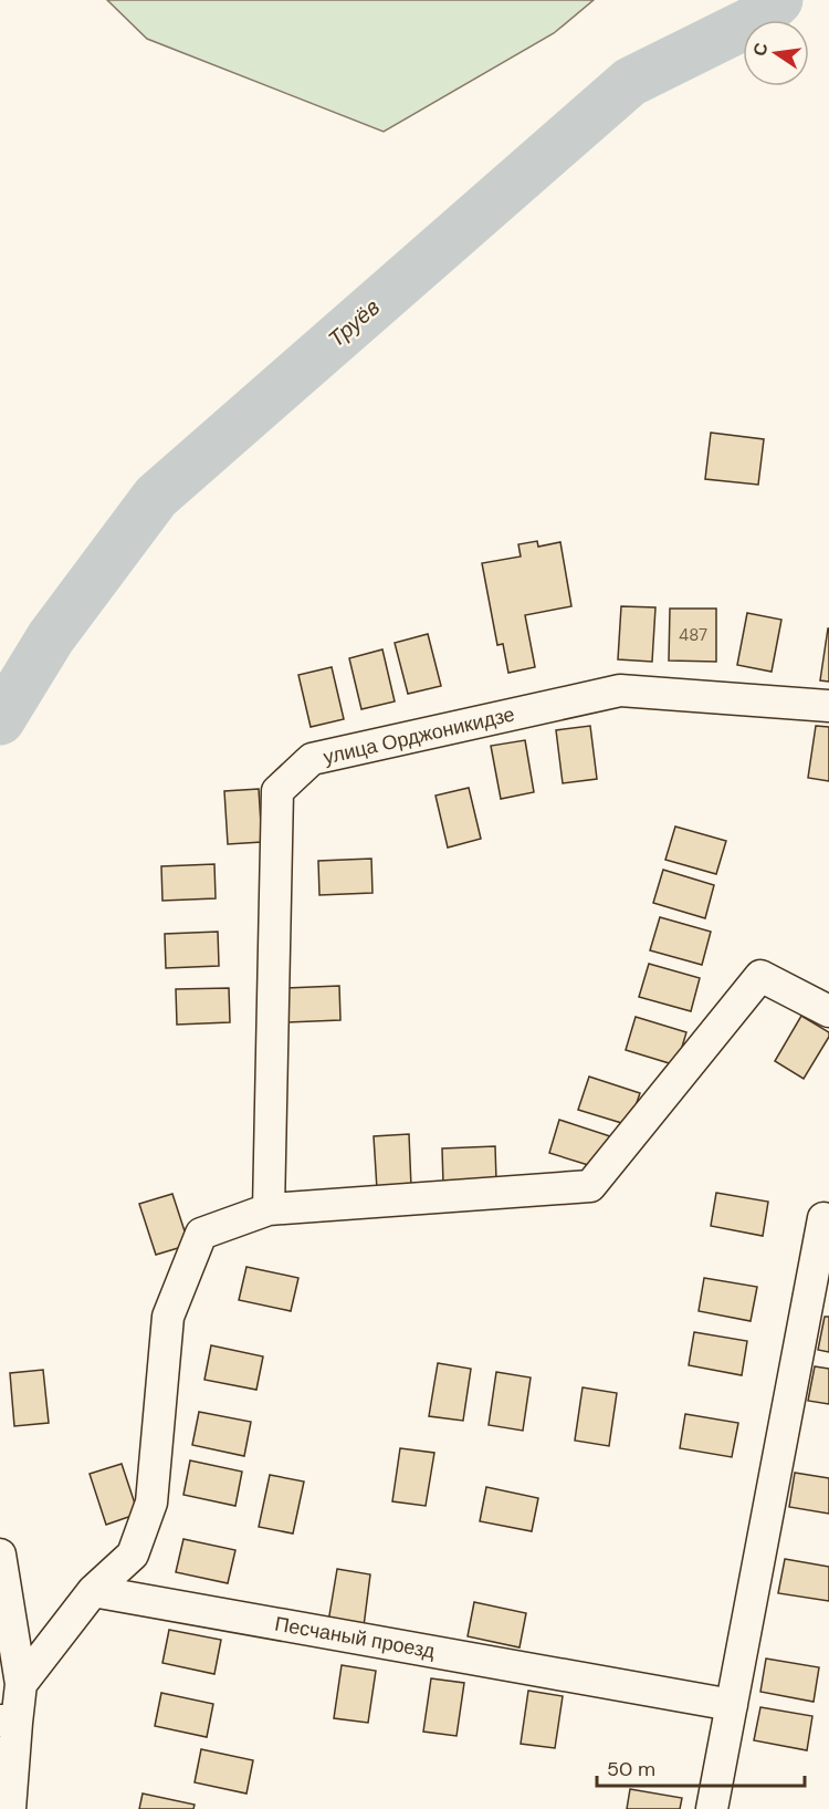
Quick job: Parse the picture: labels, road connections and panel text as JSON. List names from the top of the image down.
{
  "streets": {
    "street": ["улица Орджоникидзе", "Песчаный проезд"]
  },
  "water": ["Труёв"],
  "house_numbers": ["487"],
  "scale_bar": "50 m",
  "north": "left"
}
